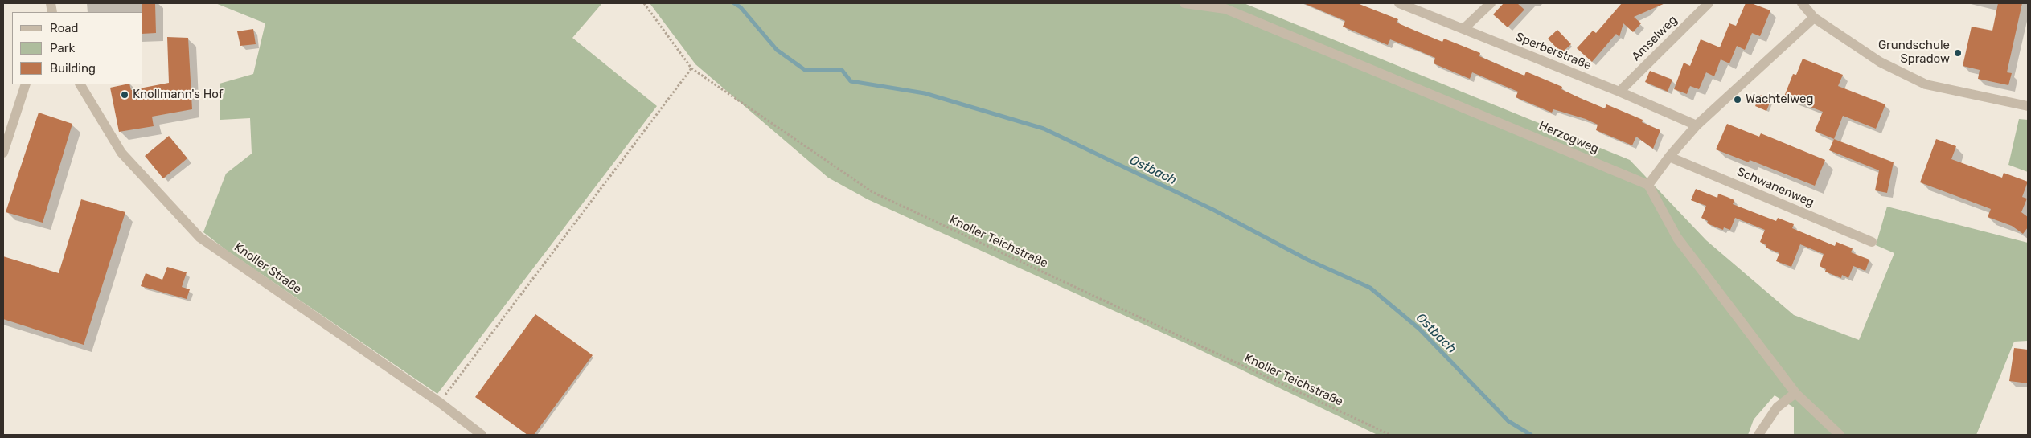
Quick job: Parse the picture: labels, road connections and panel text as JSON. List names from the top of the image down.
{
  "streets": {
    "street": [
      "Amselweg",
      "Sperberstraße",
      "Herzogweg",
      "Schwanenweg",
      "Knoller Straße"
    ],
    "path": ["Knoller Teichstraße"]
  },
  "crossings": [
    ["Amselweg", "Sperberstraße"]
  ],
  "water": ["Ostbach"],
  "places": ["Grundschule Spradow", "Knollmann's Hof", "Wachtelweg"],
  "legend": ["Road", "Park", "Building"]
}
